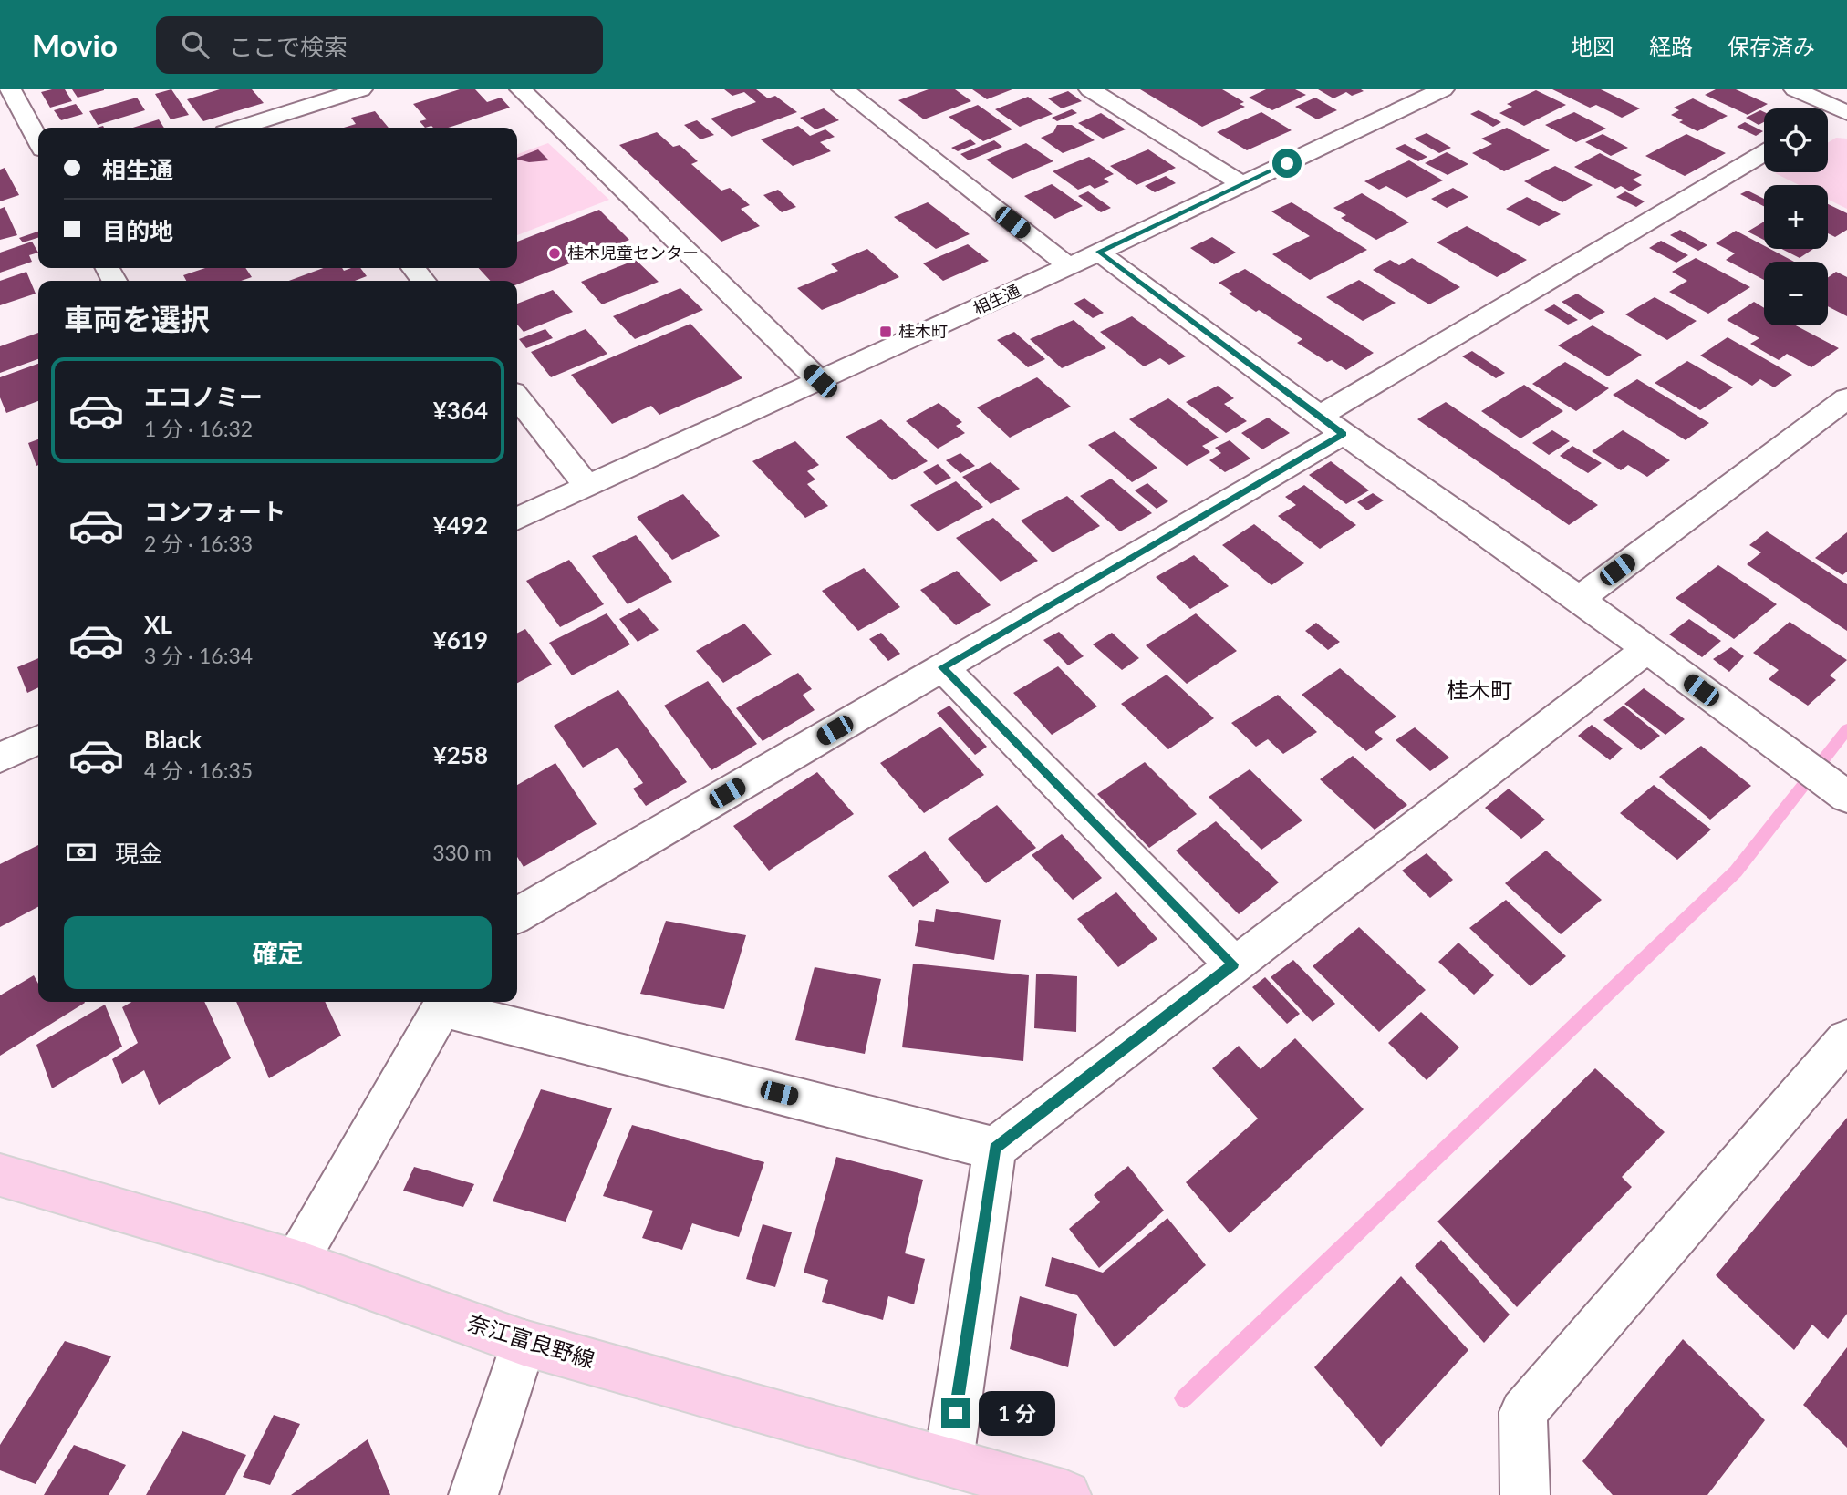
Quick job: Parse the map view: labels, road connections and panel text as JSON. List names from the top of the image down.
{
  "streets": {
    "main road": ["奈江富良野線"],
    "street": ["相生通"]
  },
  "districts": ["桂木町"],
  "places": {
    "other": ["桂木児童センター"],
    "transit": ["桂木町"]
  },
  "page": {
    "header": "Movio",
    "search": "ここで検索",
    "nav": ["地図", "経路", "保存済み"],
    "map_buttons": ["+", "−"],
    "banner": ["相生通", "目的地"],
    "heading": "車両を選択",
    "list": [
      {
        "name": "エコノミー",
        "note": "1 分 · 16:32",
        "value": "¥364"
      },
      {
        "name": "コンフォート",
        "note": "2 分 · 16:33",
        "value": "¥492"
      },
      {
        "name": "XL",
        "note": "3 分 · 16:34",
        "value": "¥619"
      },
      {
        "name": "Black",
        "note": "4 分 · 16:35",
        "value": "¥258"
      }
    ],
    "pay": ["現金", "330 m"],
    "buttons": "確定",
    "bubble": "1 分"
  }
}
